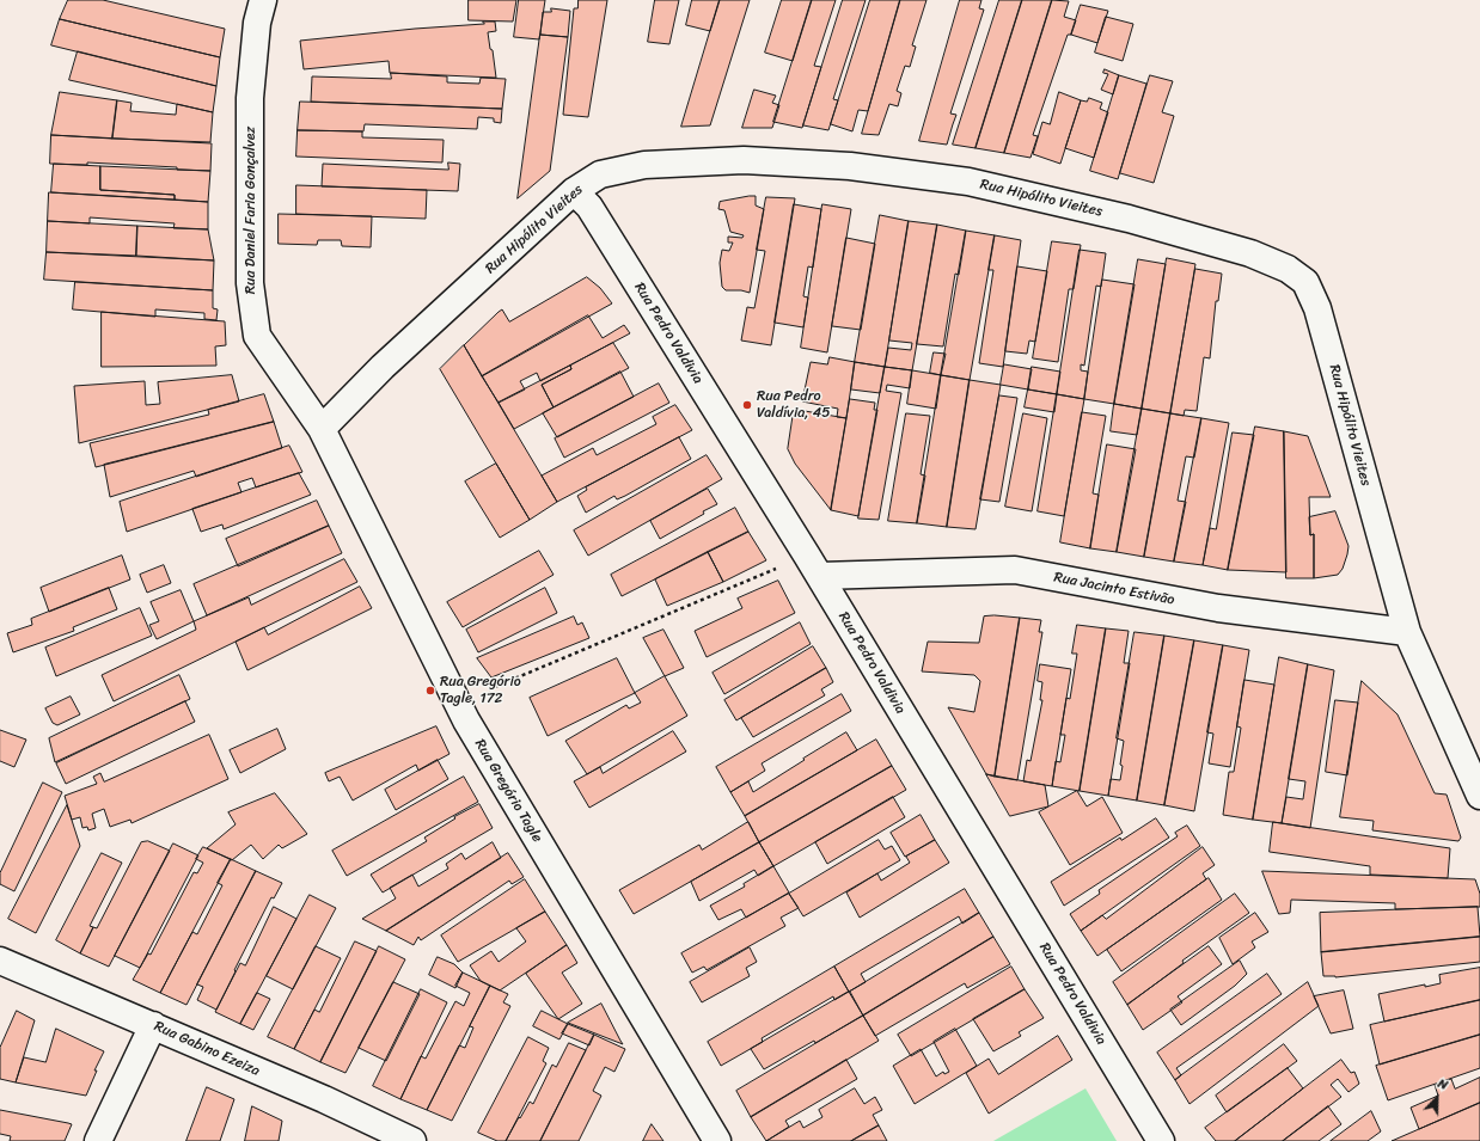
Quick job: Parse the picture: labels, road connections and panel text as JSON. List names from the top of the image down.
{
  "streets": {
    "street": [
      "Rua Hipólito Vieites",
      "Rua Daniel Faria Gonçalvez",
      "Rua Pedro Valdivia",
      "Rua Jacinto Estivão",
      "Rua Gregório Tagle",
      "Rua Gabino Ezeiza"
    ]
  },
  "crossings": [
    ["Rua Hipólito Vieites", "Rua Daniel Faria Gonçalvez"],
    ["Rua Hipólito Vieites", "Rua Pedro Valdivia"],
    ["Rua Hipólito Vieites", "Rua Jacinto Estivão"],
    ["Rua Hipólito Vieites", "Rua Gregório Tagle"],
    ["Rua Daniel Faria Gonçalvez", "Rua Gregório Tagle"],
    ["Rua Pedro Valdivia", "Rua Jacinto Estivão"]
  ],
  "places": ["Rua Pedro Valdívia, 45", "Rua Gregório Tagle, 172"],
  "north": "top right"
}
